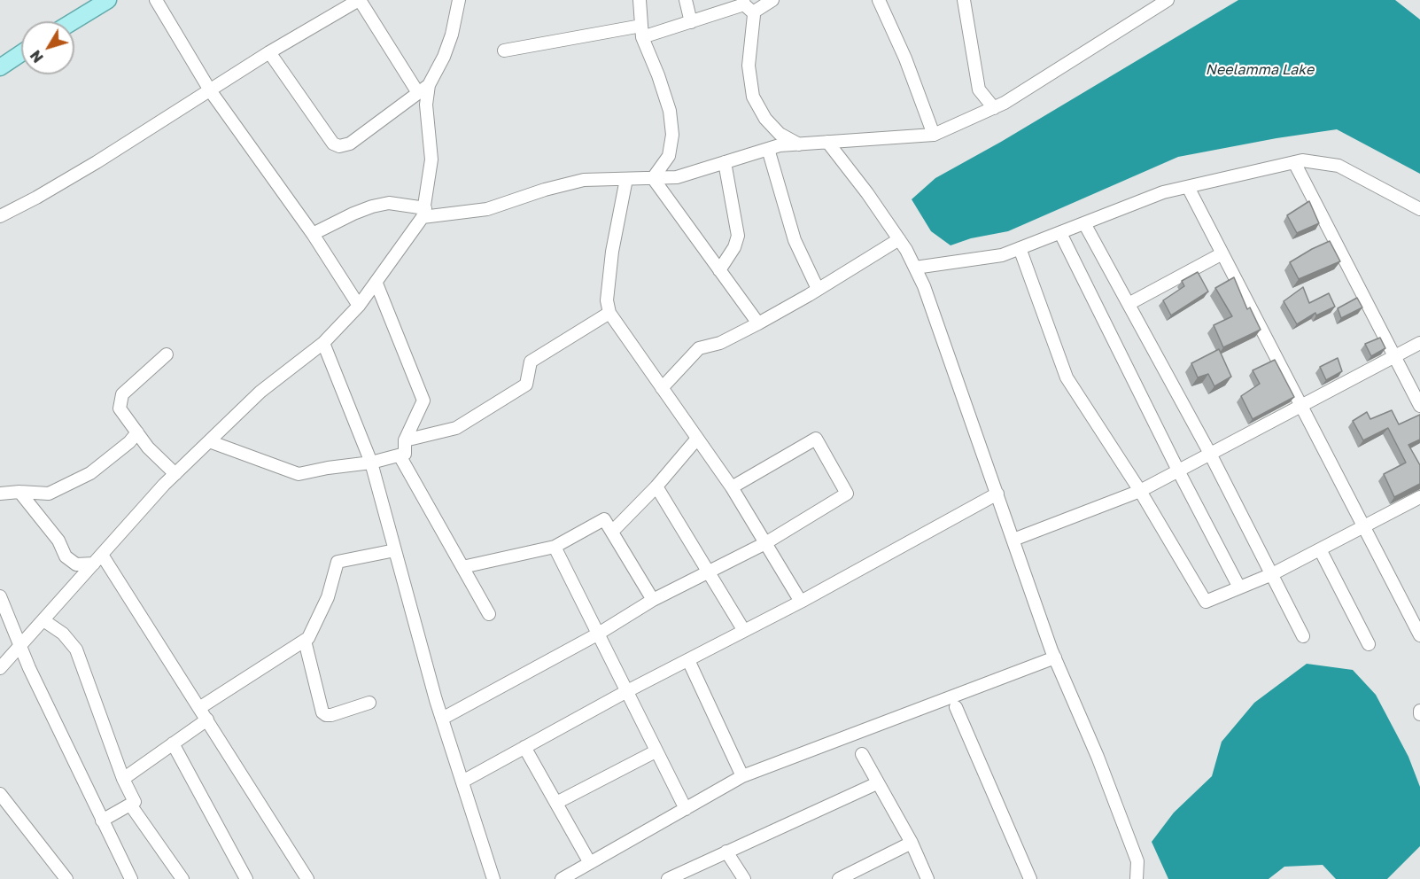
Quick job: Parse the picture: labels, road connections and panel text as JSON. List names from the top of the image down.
{
  "water": ["Neelamma Lake"],
  "north": "bottom left"
}
